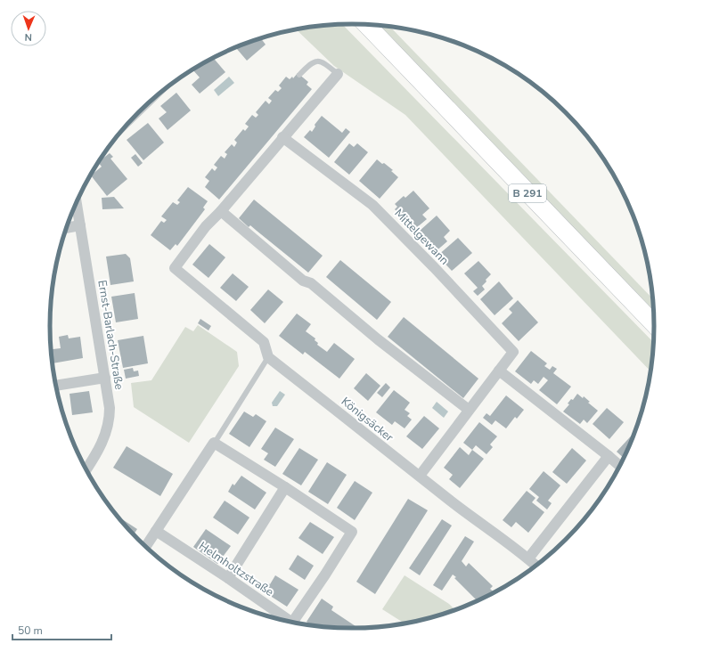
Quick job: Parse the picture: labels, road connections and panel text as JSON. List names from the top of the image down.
{
  "streets": {
    "main road": ["B 291"],
    "street": [
      "Mittelgewann",
      "Ernst-Barlach-Straße",
      "Königsäcker",
      "Helmholtzstraße"
    ]
  },
  "crossings": [
    ["Mittelgewann", "Königsäcker"]
  ],
  "scale_bar": "50 m",
  "north": "bottom"
}
